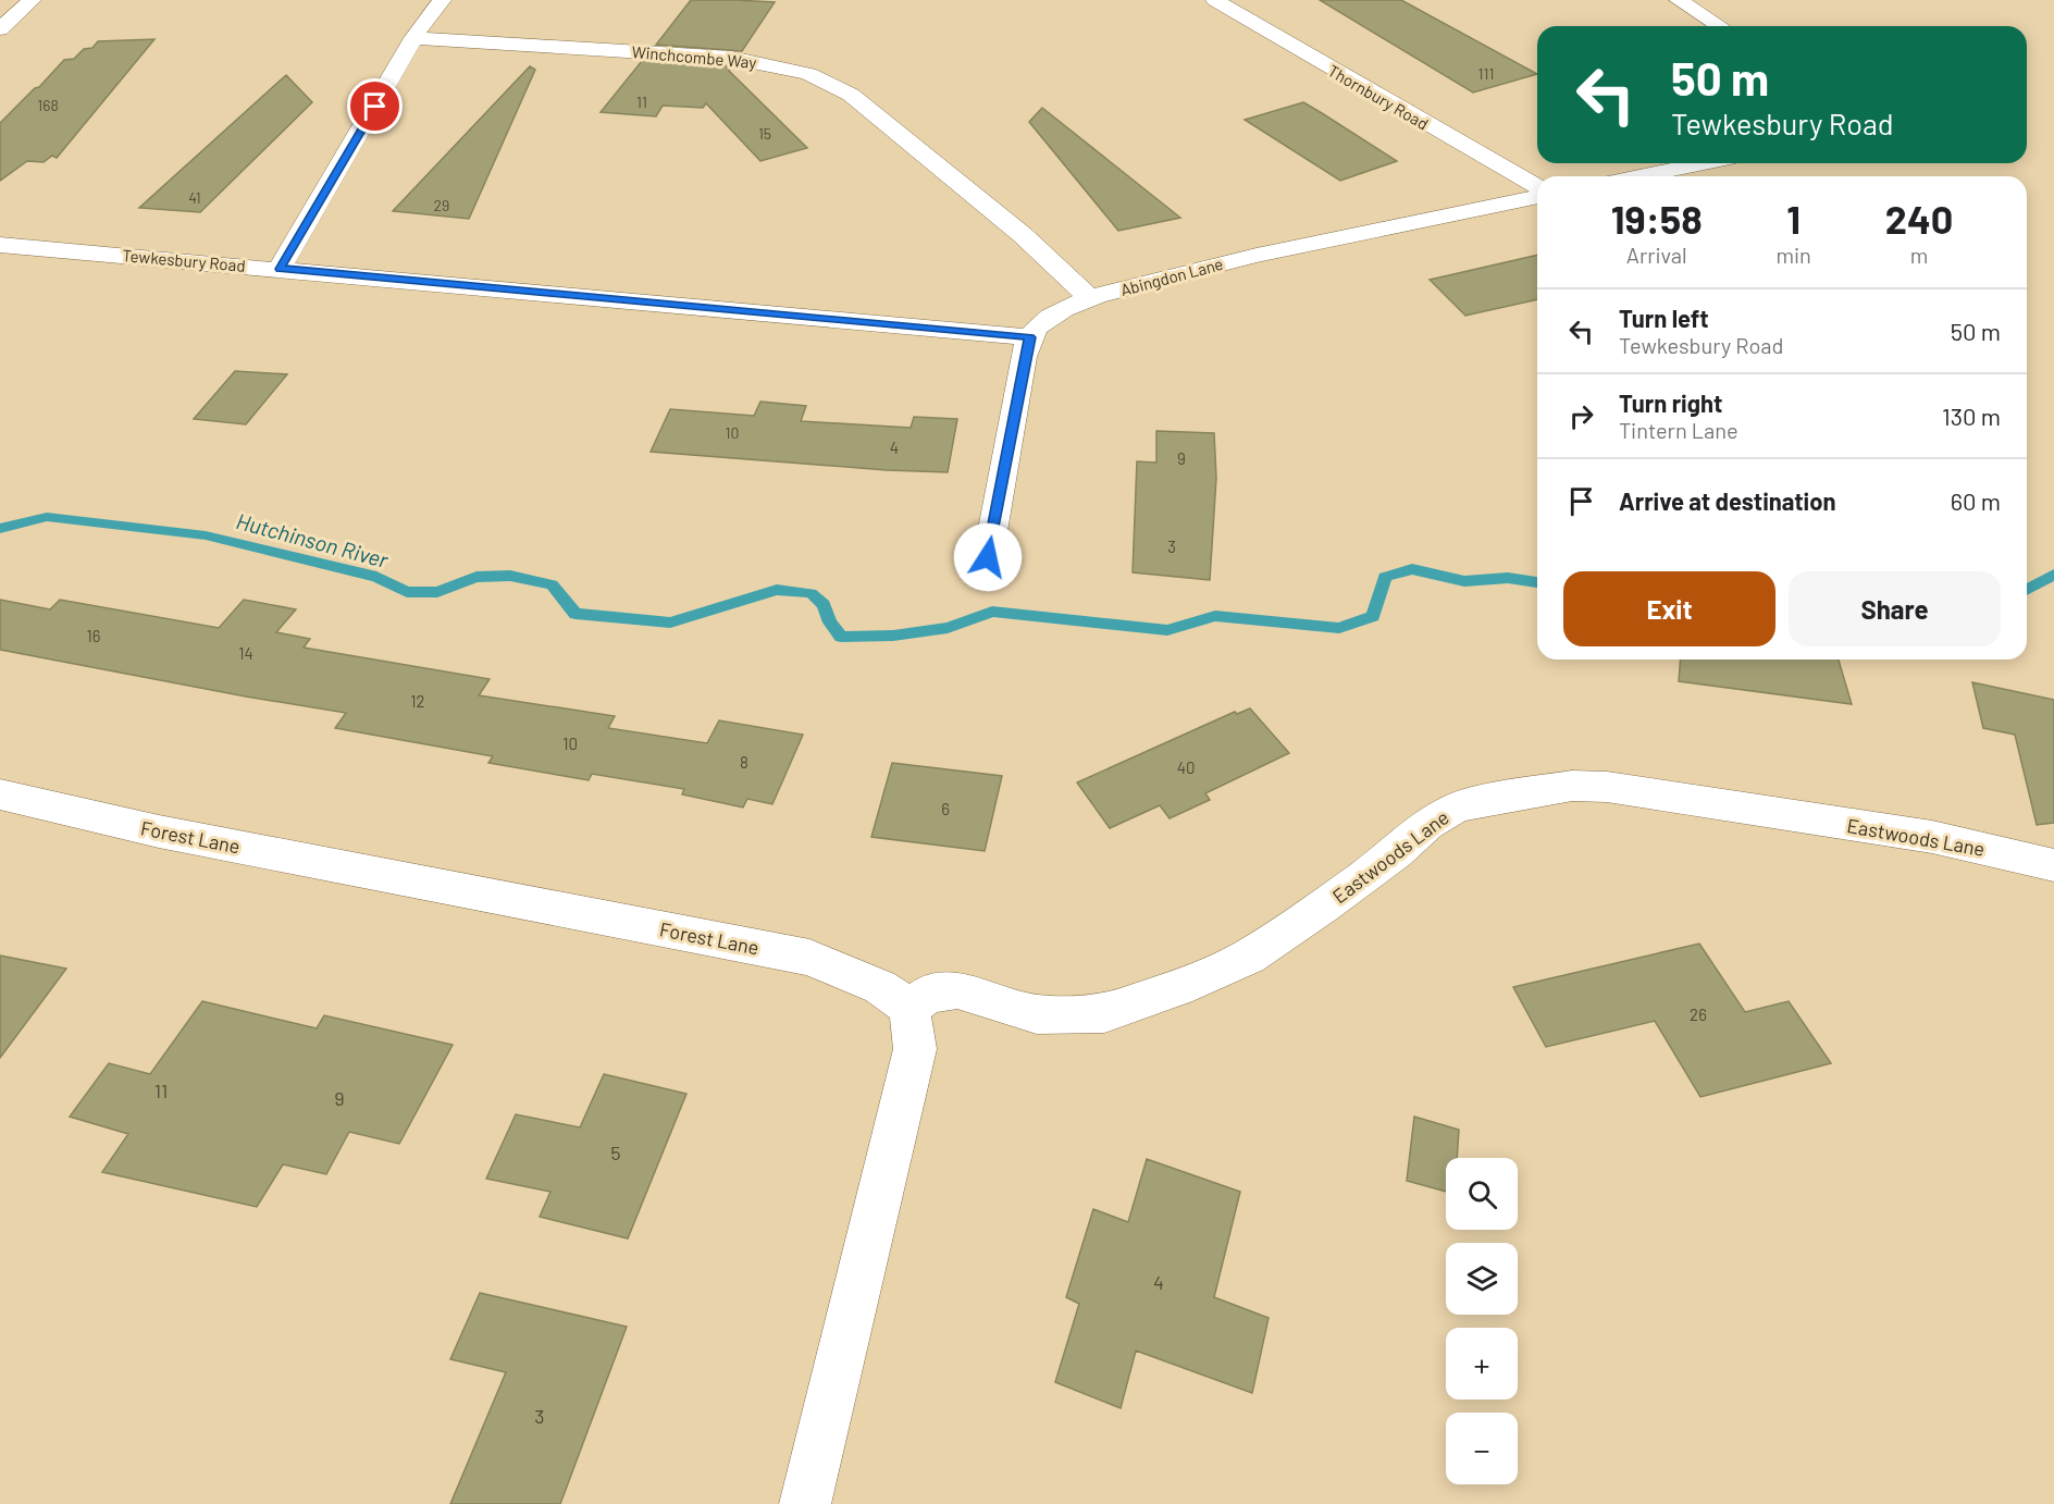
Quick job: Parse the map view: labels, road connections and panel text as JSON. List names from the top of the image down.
{
  "streets": {
    "street": [
      "Winchcombe Way",
      "Thornbury Road",
      "Tewkesbury Road",
      "Abingdon Lane",
      "Forest Lane",
      "Eastwoods Lane"
    ]
  },
  "crossings": [
    ["Winchcombe Way", "Abingdon Lane"],
    ["Tewkesbury Road", "Abingdon Lane"],
    ["Forest Lane", "Eastwoods Lane"]
  ],
  "water": ["Hutchinson River"],
  "house_numbers": [
    "111",
    "11",
    "168",
    "15",
    "41",
    "29",
    "10",
    "4",
    "9",
    "3",
    "16",
    "14",
    "12",
    "10",
    "8",
    "40",
    "6",
    "26",
    "11",
    "9",
    "5",
    "4",
    "3"
  ],
  "page": {
    "turn": ["50 m", "Tewkesbury Road"],
    "eta": [
      "19:58",
      "Arrival",
      "1",
      "min",
      "240",
      "m"
    ],
    "list": [
      {
        "name": "Turn left",
        "note": "Tewkesbury Road",
        "value": "50 m"
      },
      {
        "name": "Turn right",
        "note": "Tintern Lane",
        "value": "130 m"
      },
      {
        "name": "Arrive at destination",
        "value": "60 m"
      }
    ],
    "buttons": ["Exit", "Share"],
    "map_buttons": ["+", "−"]
  }
}
